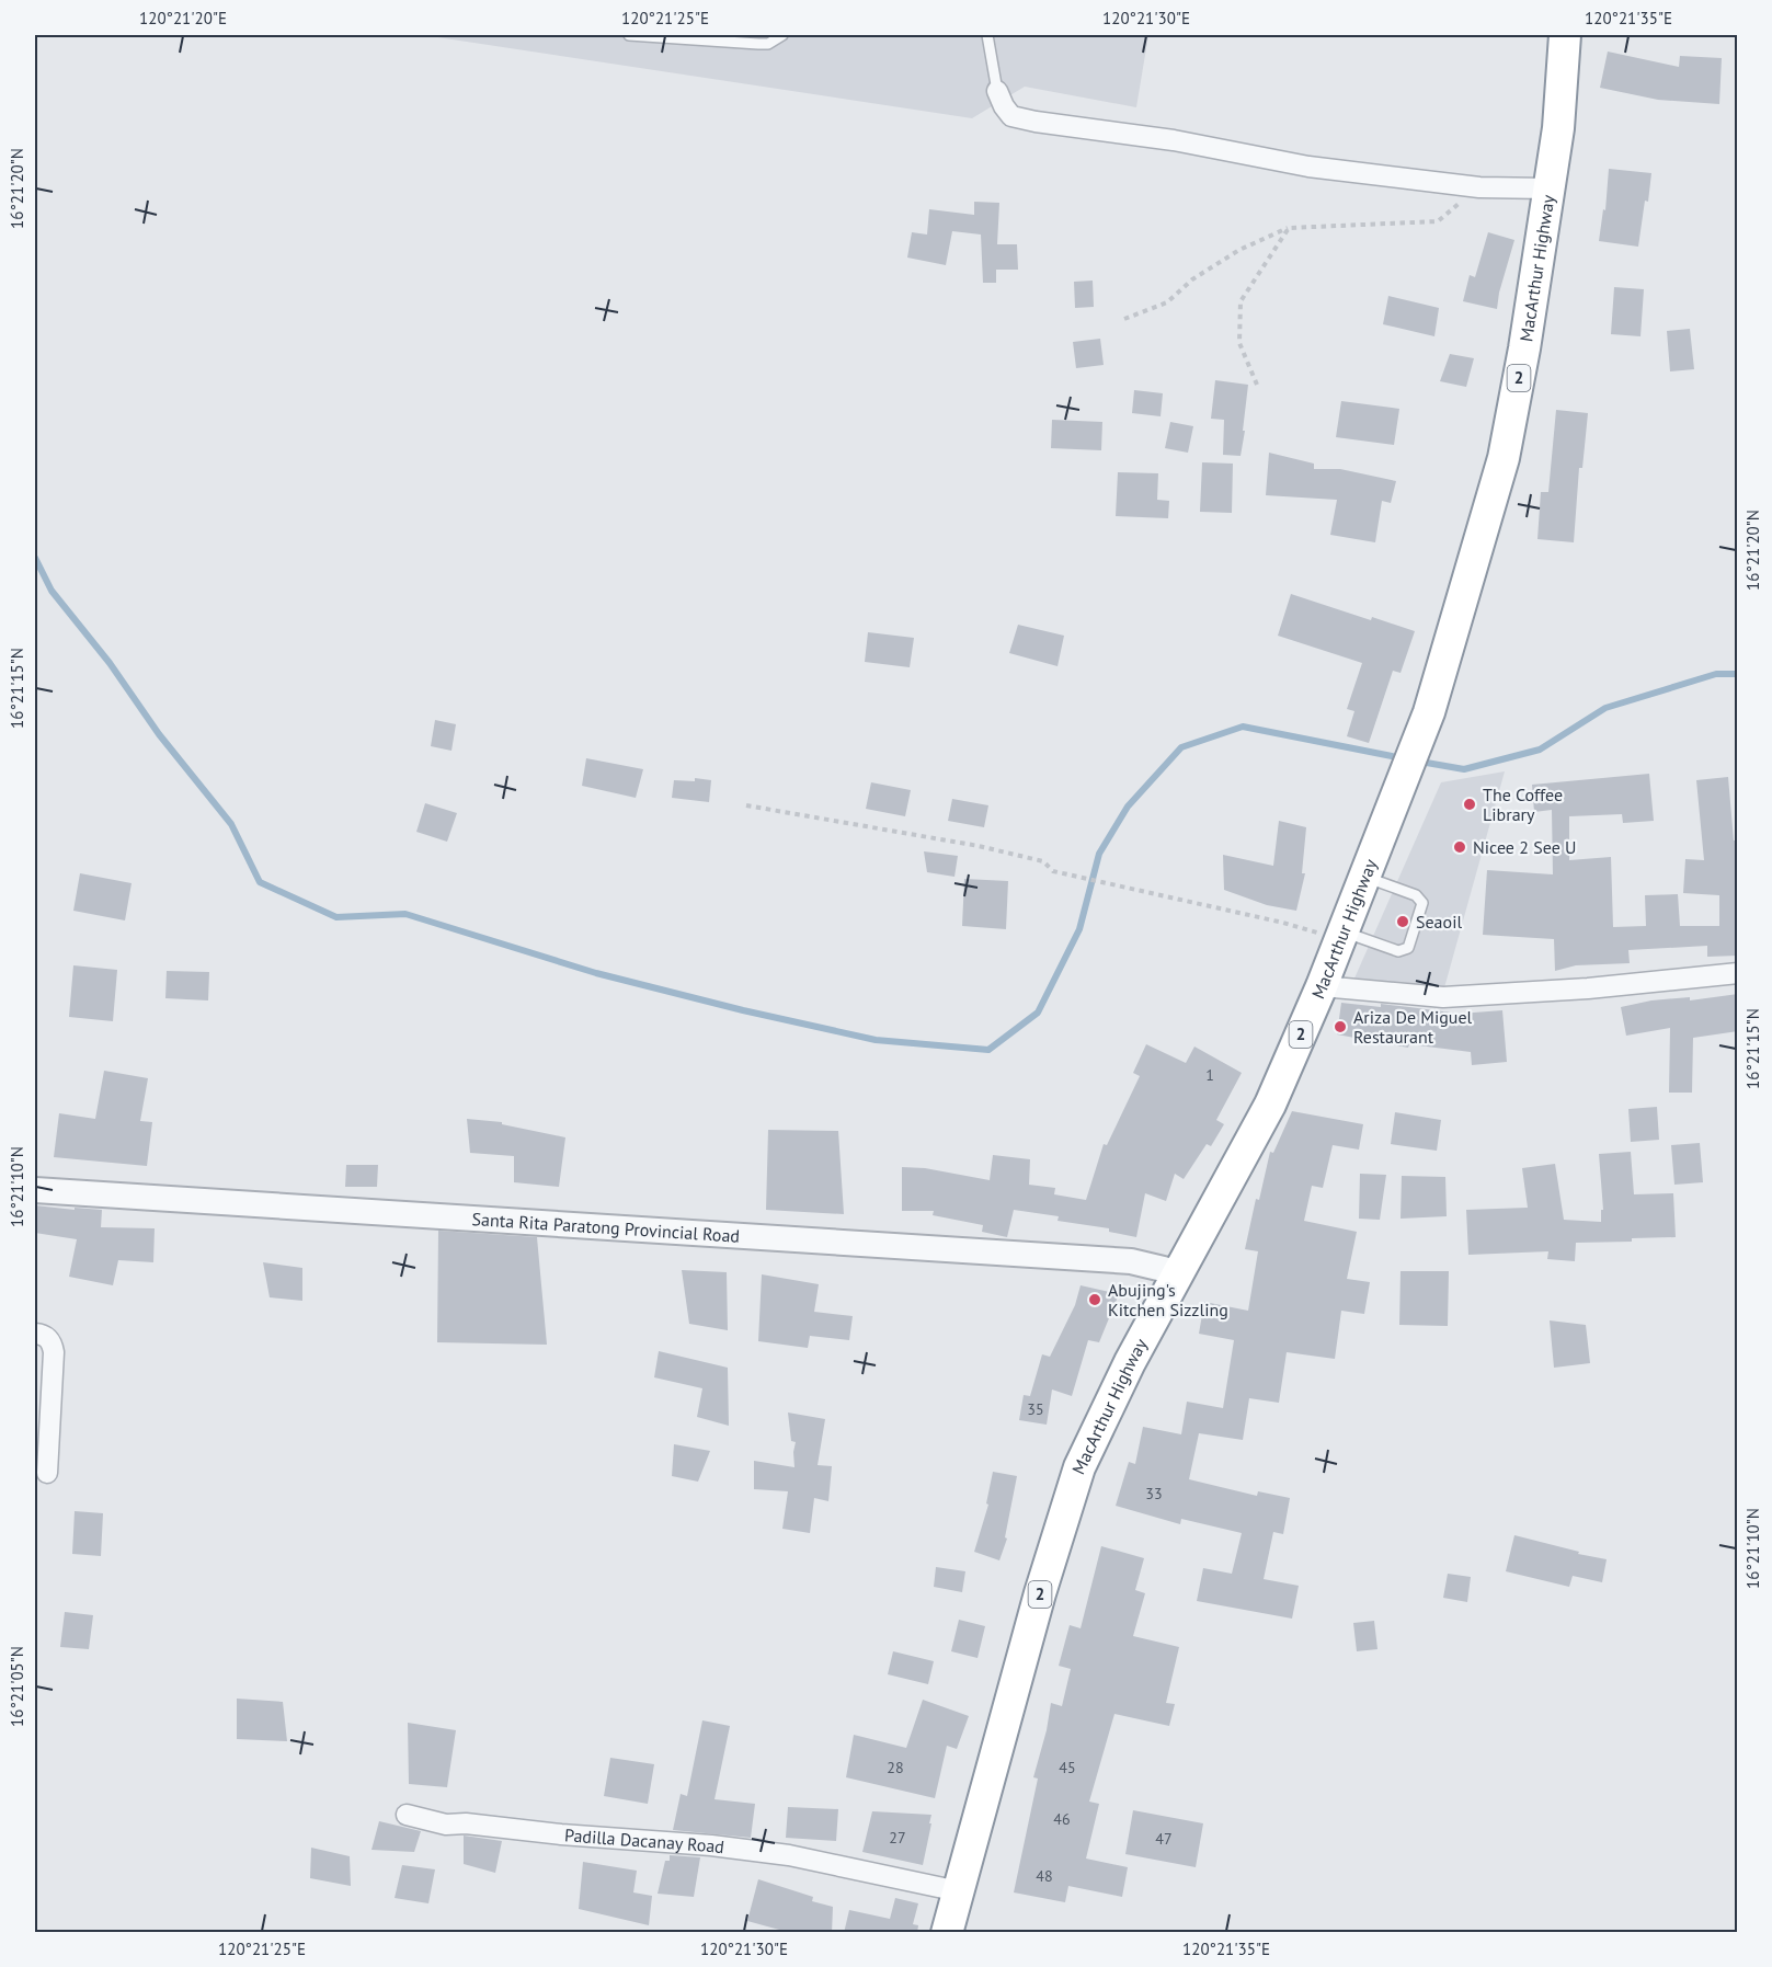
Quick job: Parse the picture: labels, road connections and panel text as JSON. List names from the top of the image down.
{
  "streets": {
    "highway": ["MacArthur Highway", "2"],
    "street": ["Santa Rita Paratong Provincial Road", "Padilla Dacanay Road"]
  },
  "crossings": [
    ["MacArthur Highway", "Santa Rita Paratong Provincial Road"],
    ["MacArthur Highway", "Padilla Dacanay Road"]
  ],
  "places": [
    "The Coffee Library",
    "Nicee 2 See U",
    "Seaoil",
    "Ariza De Miguel Restaurant",
    "Abujing's Kitchen Sizzling"
  ],
  "house_numbers": [
    "1",
    "35",
    "33",
    "28",
    "45",
    "46",
    "27",
    "47",
    "48"
  ],
  "coordinates": [
    "120°21'20\"E",
    "120°21'25\"E",
    "120°21'30\"E",
    "120°21'35\"E",
    "16°21'20\"N",
    "16°21'15\"N",
    "16°21'10\"N",
    "16°21'05\"N"
  ]
}
